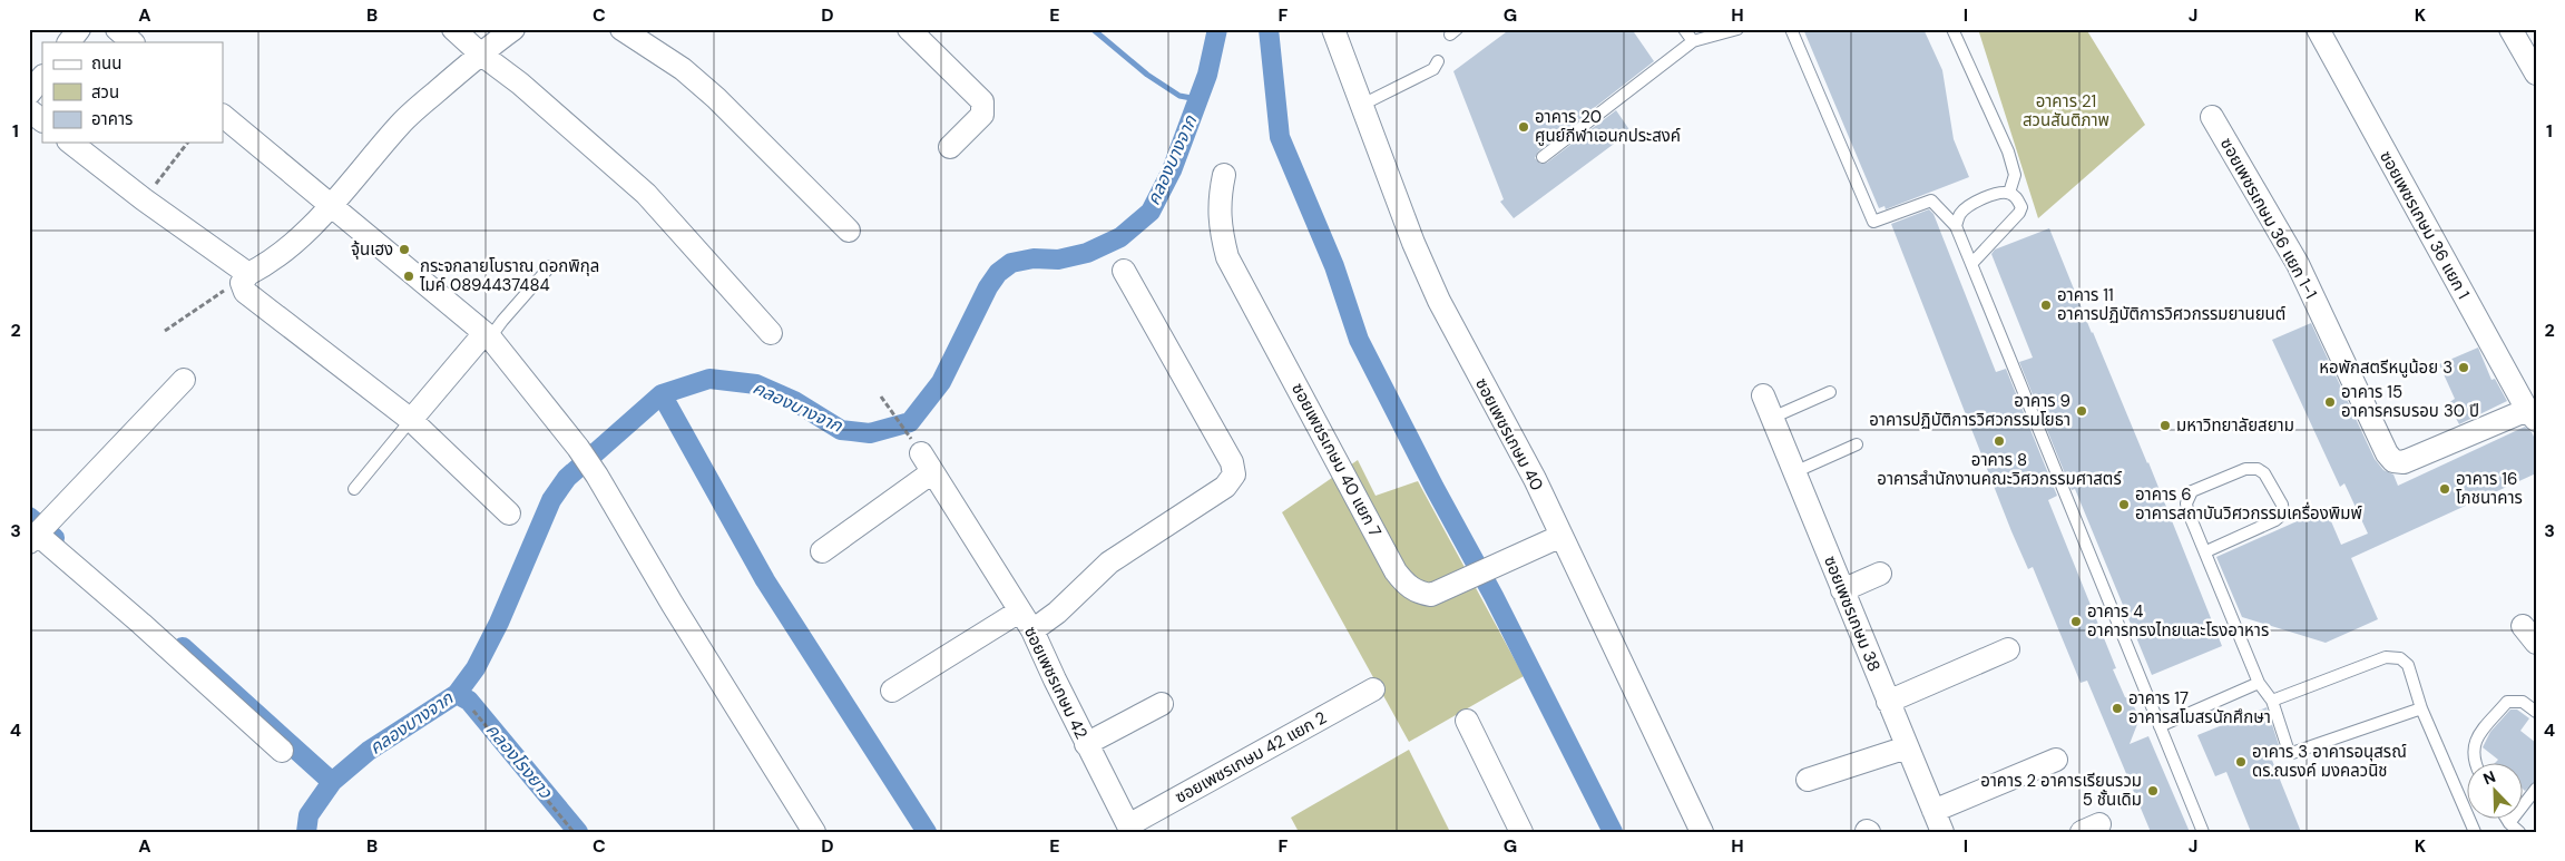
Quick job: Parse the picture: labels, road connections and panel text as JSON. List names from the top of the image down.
{
  "streets": {
    "street": [
      "ซอยเพชรเกษม 36 แยก 1-1",
      "ซอยเพชรเกษม 36 แยก 1",
      "ซอยเพชรเกษม 40",
      "ซอยเพชรเกษม 40 แยก 7",
      "ซอยเพชรเกษม 38",
      "ซอยเพชรเกษม 42",
      "ซอยเพชรเกษม 42 แยก 2"
    ]
  },
  "crossings": [
    ["ซอยเพชรเกษม 36 แยก 1-1", "ซอยเพชรเกษม 36 แยก 1"],
    ["ซอยเพชรเกษม 40", "ซอยเพชรเกษม 40 แยก 7"],
    ["ซอยเพชรเกษม 42", "ซอยเพชรเกษม 42 แยก 2"]
  ],
  "water": ["คลองบางจาก", "คลองโรงยาว"],
  "parks": ["อาคาร 21 สวนสันติภาพ"],
  "places": [
    "อาคาร 20 ศูนย์กีฬาเอนกประสงค์",
    "จุ้นเฮง",
    "กระจกลายโบราณ ดอกพิกุล ไมค์ 0894437484",
    "อาคาร 11 อาคารปฏิบัติการวิศวกรรมยานยนต์",
    "หอพักสตรีหนูน้อย 3",
    "อาคาร 15 อาคารครบรอบ 30 ปี",
    "อาคาร 9 อาคารปฏิบัติการวิศวกรรมโยธา",
    "มหาวิทยาลัยสยาม",
    "อาคาร 8 อาคารสำนักงานคณะวิศวกรรมศาสตร์",
    "อาคาร 16 โภชนาคาร",
    "อาคาร 6 อาคารสถาบันวิศวกรรมเครื่องพิมพ์",
    "อาคาร 4 อาคารทรงไทยและโรงอาหาร",
    "อาคาร 17 อาคารสโมสรนักศึกษา",
    "อาคาร 3 อาคารอนุสรณ์ ดร.ณรงค์ มงคลวนิช",
    "อาคาร 2 อาคารเรียนรวม 5 ชั้นเดิม"
  ],
  "legend": ["ถนน", "สวน", "อาคาร"],
  "north": "top left",
  "grid": {
    "columns": [
      "A",
      "B",
      "C",
      "D",
      "E",
      "F",
      "G",
      "H",
      "I",
      "J",
      "K"
    ],
    "rows": [
      "1",
      "2",
      "3",
      "4"
    ]
  }
}
